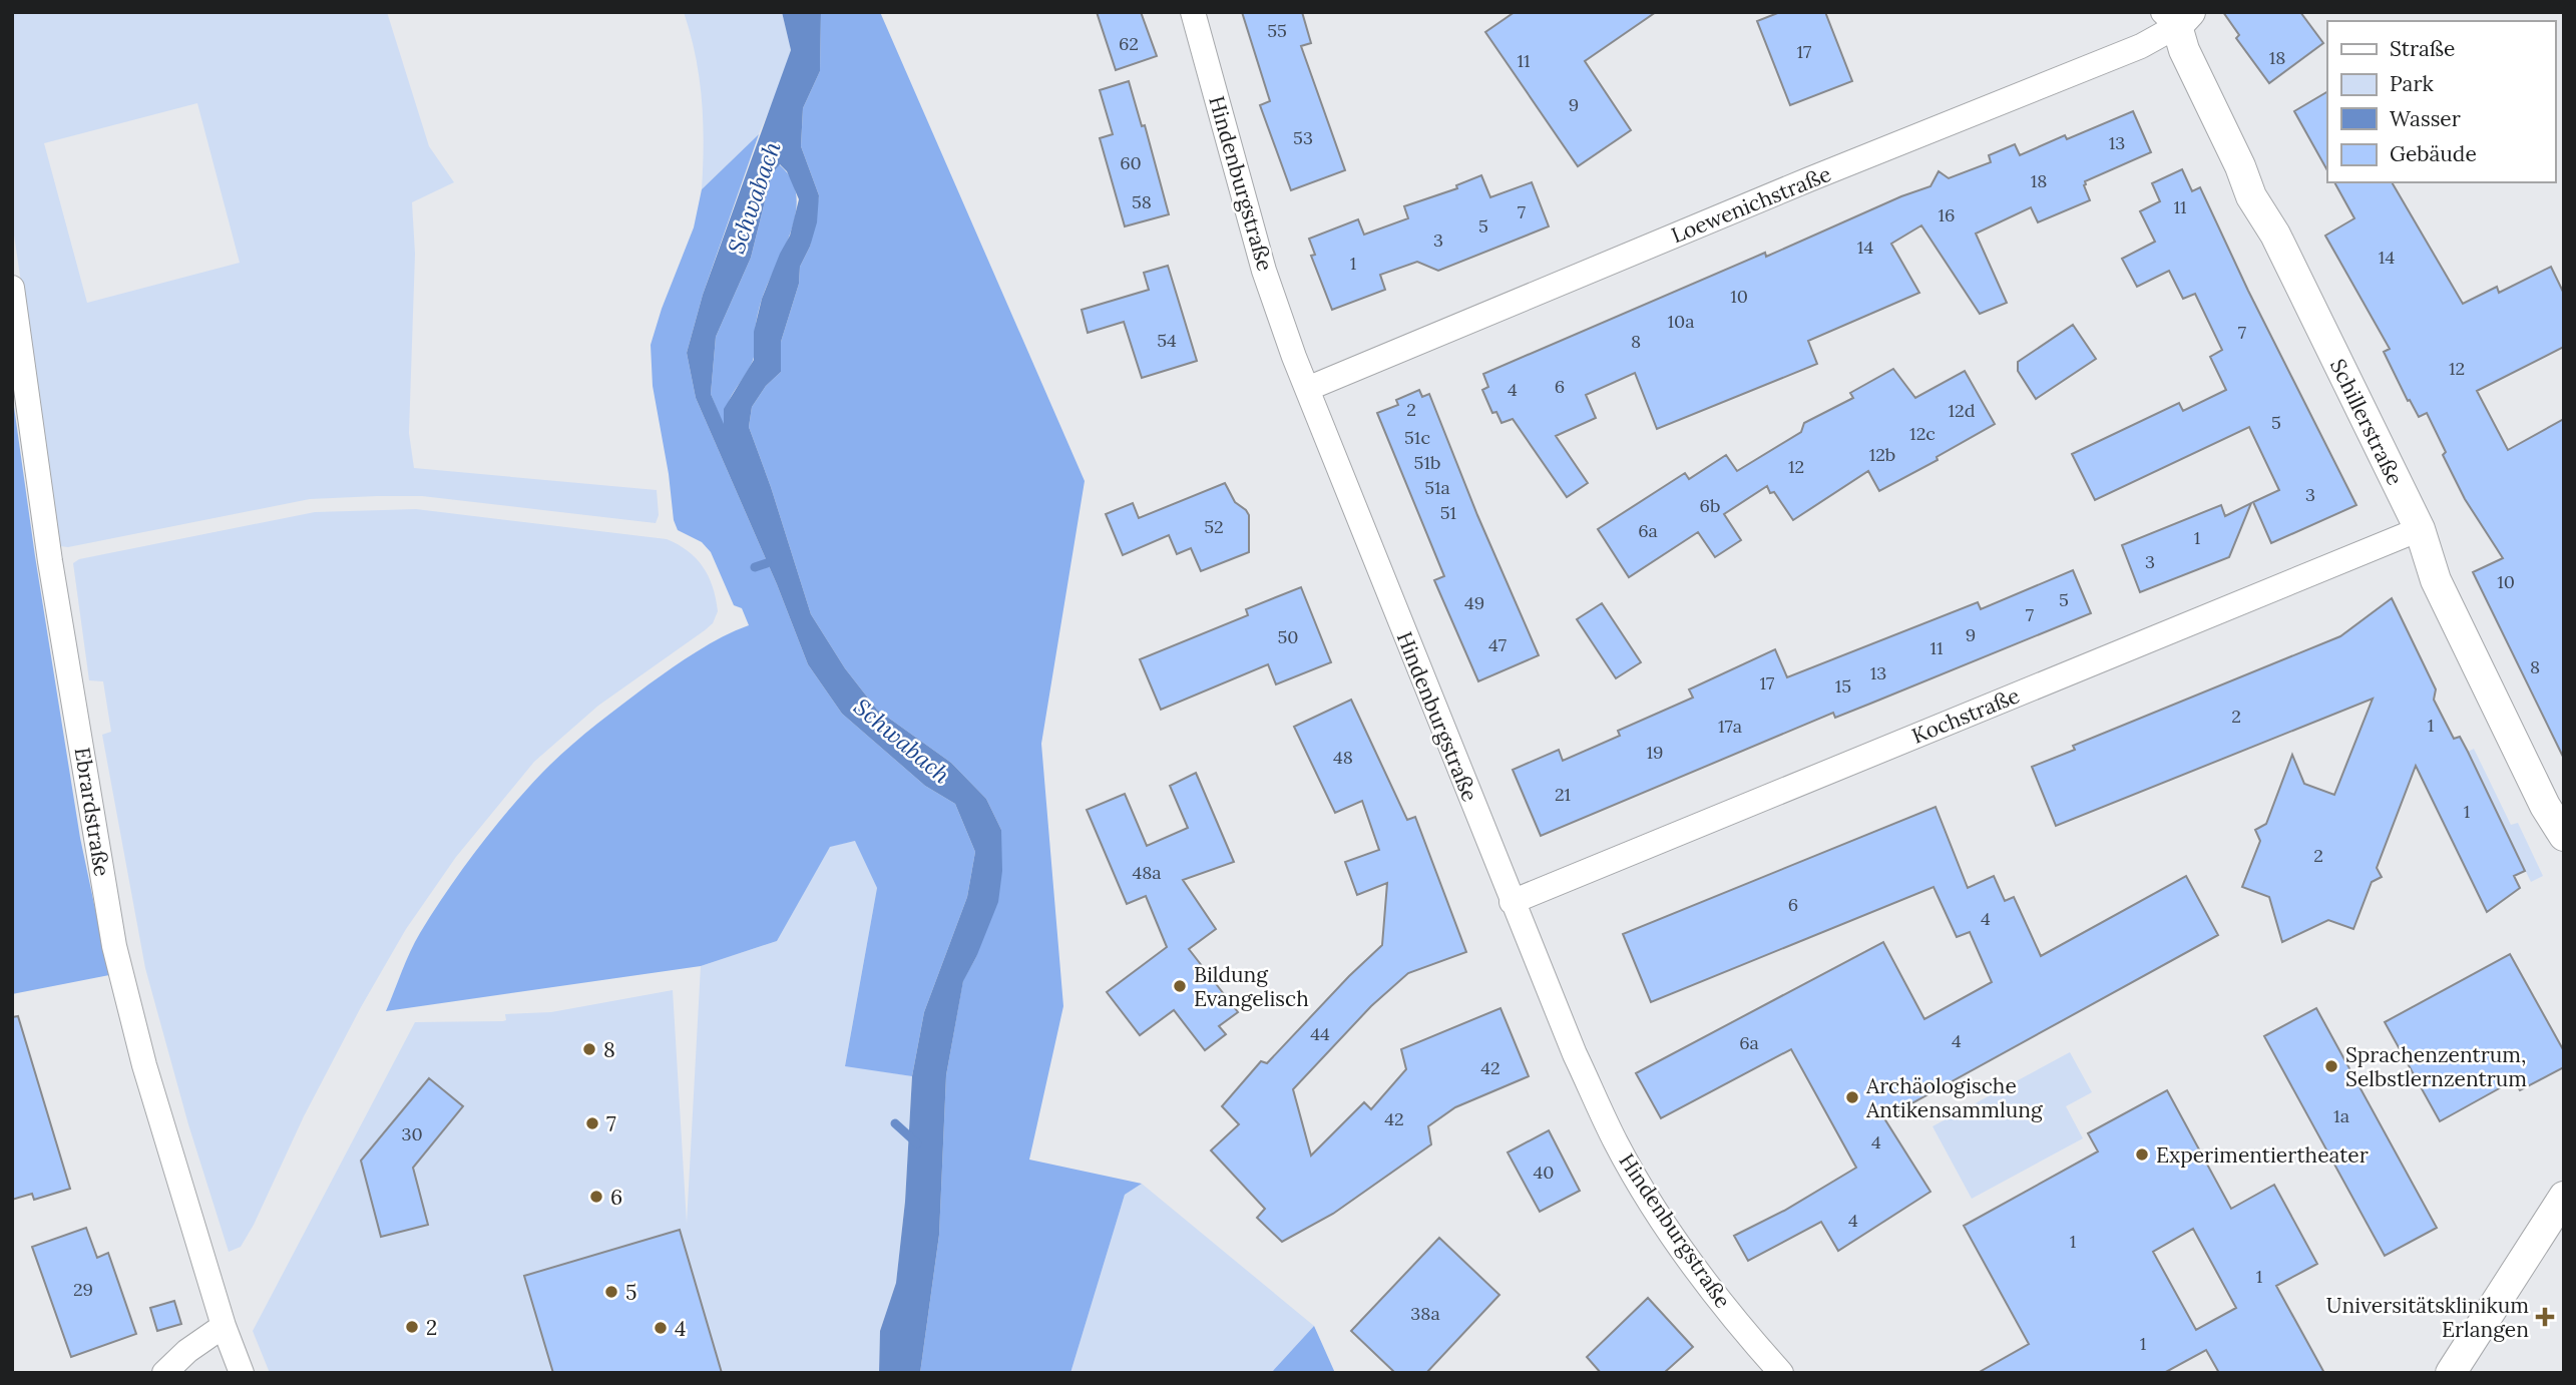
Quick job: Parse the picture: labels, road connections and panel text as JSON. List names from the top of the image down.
{
  "streets": {
    "street": [
      "Hindenburgstraße",
      "Loewenichstraße",
      "Schillerstraße",
      "Kochstraße",
      "Ebrardstraße"
    ]
  },
  "crossings": [
    ["Hindenburgstraße", "Loewenichstraße"],
    ["Hindenburgstraße", "Kochstraße"],
    ["Loewenichstraße", "Schillerstraße"],
    ["Schillerstraße", "Kochstraße"]
  ],
  "water": ["Schwabach"],
  "places": {
    "other": [
      "Bildung Evangelisch",
      "8",
      "Sprachenzentrum, Selbstlernzentrum",
      "Archäologische Antikensammlung",
      "7",
      "Experimentiertheater",
      "6",
      "5",
      "2",
      "4"
    ],
    "health": ["Universitätsklinikum Erlangen"]
  },
  "house_numbers": [
    "55",
    "62",
    "17",
    "18",
    "11",
    "9",
    "53",
    "13",
    "60",
    "18",
    "58",
    "11",
    "7",
    "16",
    "5",
    "3",
    "14",
    "14",
    "1",
    "10",
    "10a",
    "7",
    "54",
    "8",
    "12",
    "6",
    "4",
    "2",
    "12d",
    "5",
    "12c",
    "51c",
    "12b",
    "51b",
    "12",
    "51a",
    "3",
    "6b",
    "51",
    "52",
    "6a",
    "1",
    "3",
    "10",
    "5",
    "49",
    "7",
    "9",
    "50",
    "47",
    "11",
    "8",
    "13",
    "17",
    "15",
    "2",
    "1",
    "17a",
    "19",
    "48",
    "21",
    "1",
    "2",
    "48a",
    "6",
    "4",
    "44",
    "4",
    "6a",
    "42",
    "1a",
    "42",
    "30",
    "4",
    "40",
    "4",
    "1",
    "1",
    "29",
    "38a",
    "1"
  ],
  "legend": [
    "Straße",
    "Park",
    "Wasser",
    "Gebäude"
  ]
}
